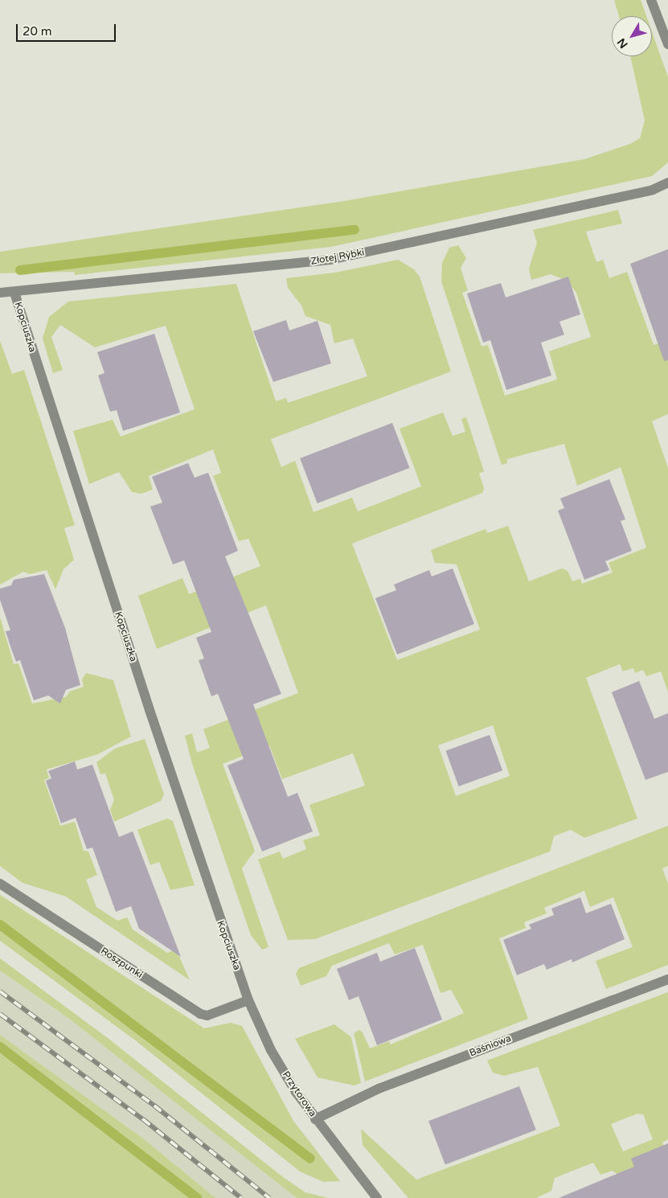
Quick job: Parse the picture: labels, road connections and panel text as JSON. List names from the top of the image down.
{
  "streets": {
    "street": [
      "Złotej Rybki",
      "Kopciuszka",
      "Roszpunki",
      "Baśniowa",
      "Przytorowa"
    ]
  },
  "crossings": [
    ["Złotej Rybki", "Kopciuszka"],
    ["Kopciuszka", "Przytorowa"],
    ["Roszpunki", "Przytorowa"],
    ["Baśniowa", "Przytorowa"]
  ],
  "scale_bar": "20 m",
  "north": "bottom left"
}
